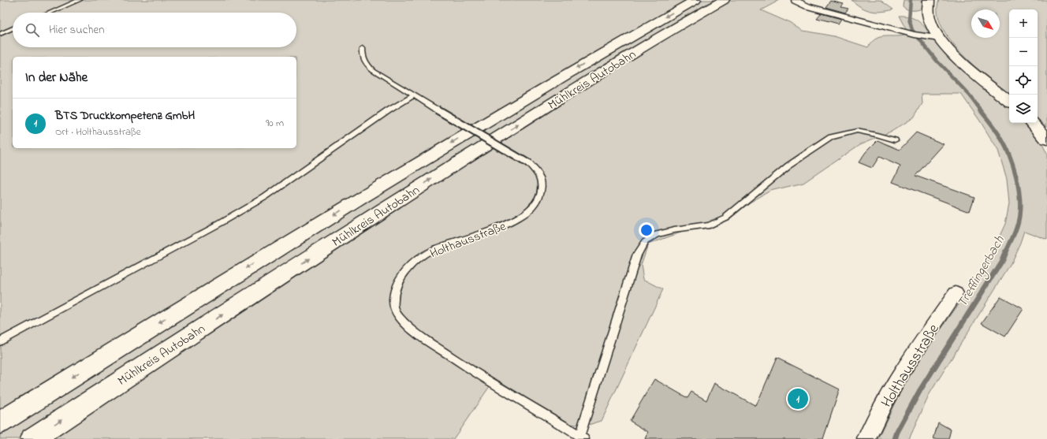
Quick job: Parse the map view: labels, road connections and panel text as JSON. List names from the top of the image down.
{
  "streets": {
    "main road": ["Mühlkreis Autobahn"],
    "street": ["Holthausstraße"]
  },
  "water": ["Trefflingerbach"],
  "north": "bottom right",
  "page": {
    "map_buttons": ["+", "−"],
    "search": "Hier suchen",
    "heading": "In der Nähe",
    "list": [
      {
        "mark": "1",
        "name": "BTS Druckkompetenz GmbH",
        "note": "Ort · Holthausstraße",
        "value": "90 m"
      }
    ],
    "pins": "1"
  }
}
